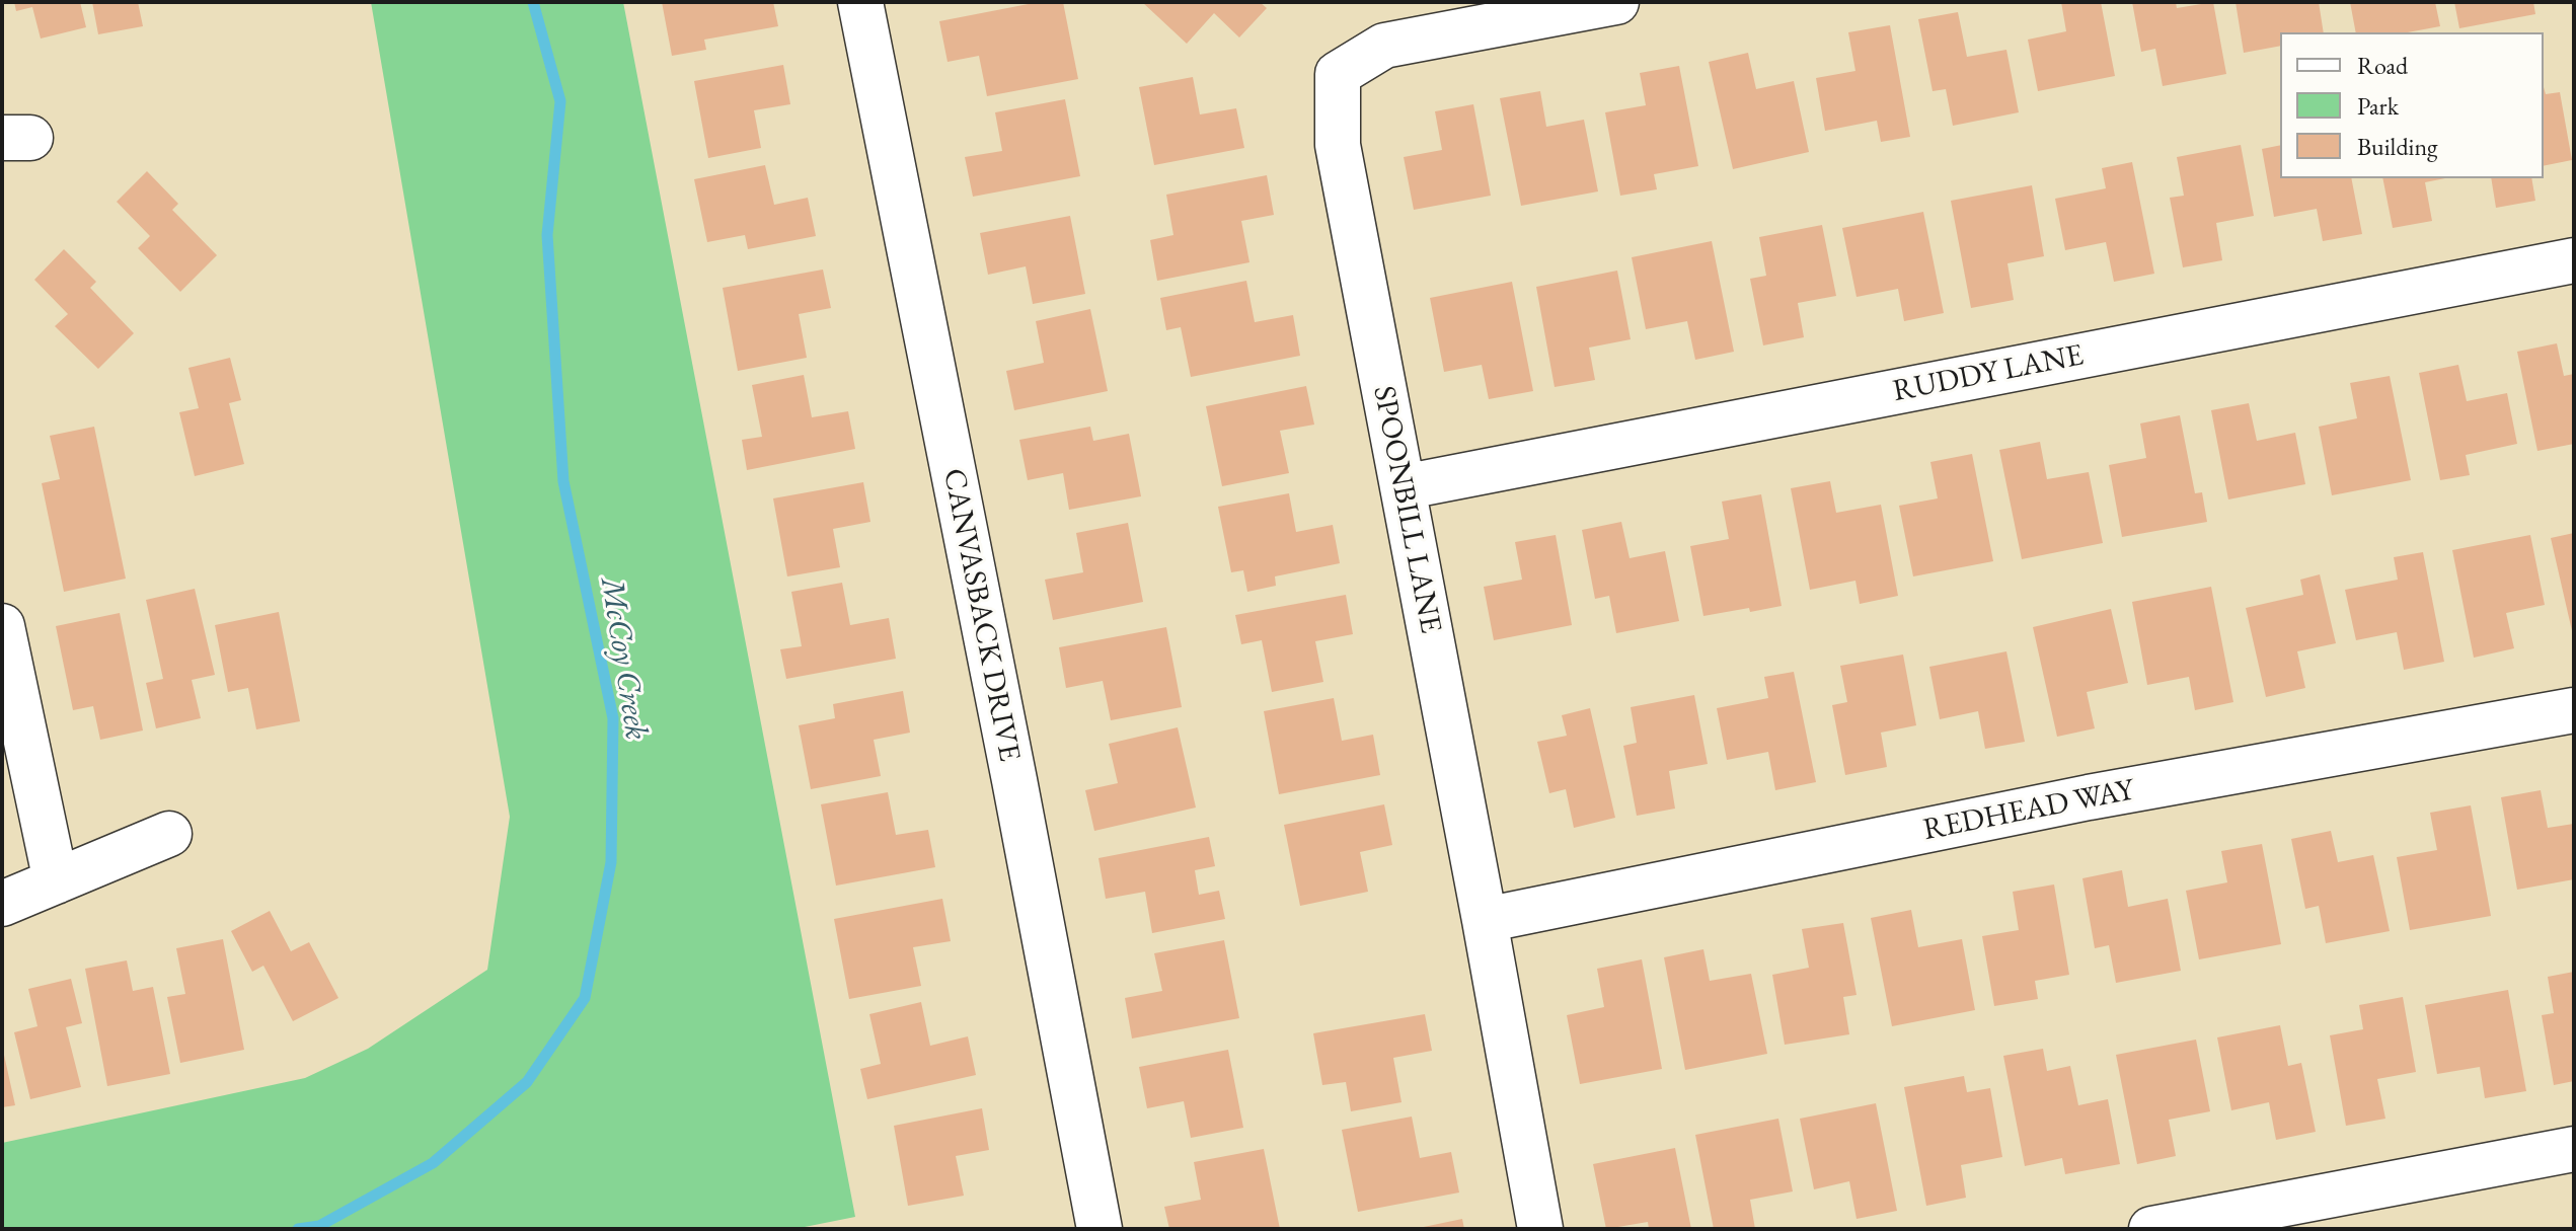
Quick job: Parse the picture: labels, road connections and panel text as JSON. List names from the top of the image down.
{
  "streets": {
    "street": [
      "RUDDY LANE",
      "SPOONBILL LANE",
      "CANVASBACK DRIVE",
      "REDHEAD WAY"
    ]
  },
  "crossings": [
    ["RUDDY LANE", "SPOONBILL LANE"],
    ["SPOONBILL LANE", "REDHEAD WAY"]
  ],
  "water": ["McCoy Creek"],
  "legend": ["Road", "Park", "Building"]
}
